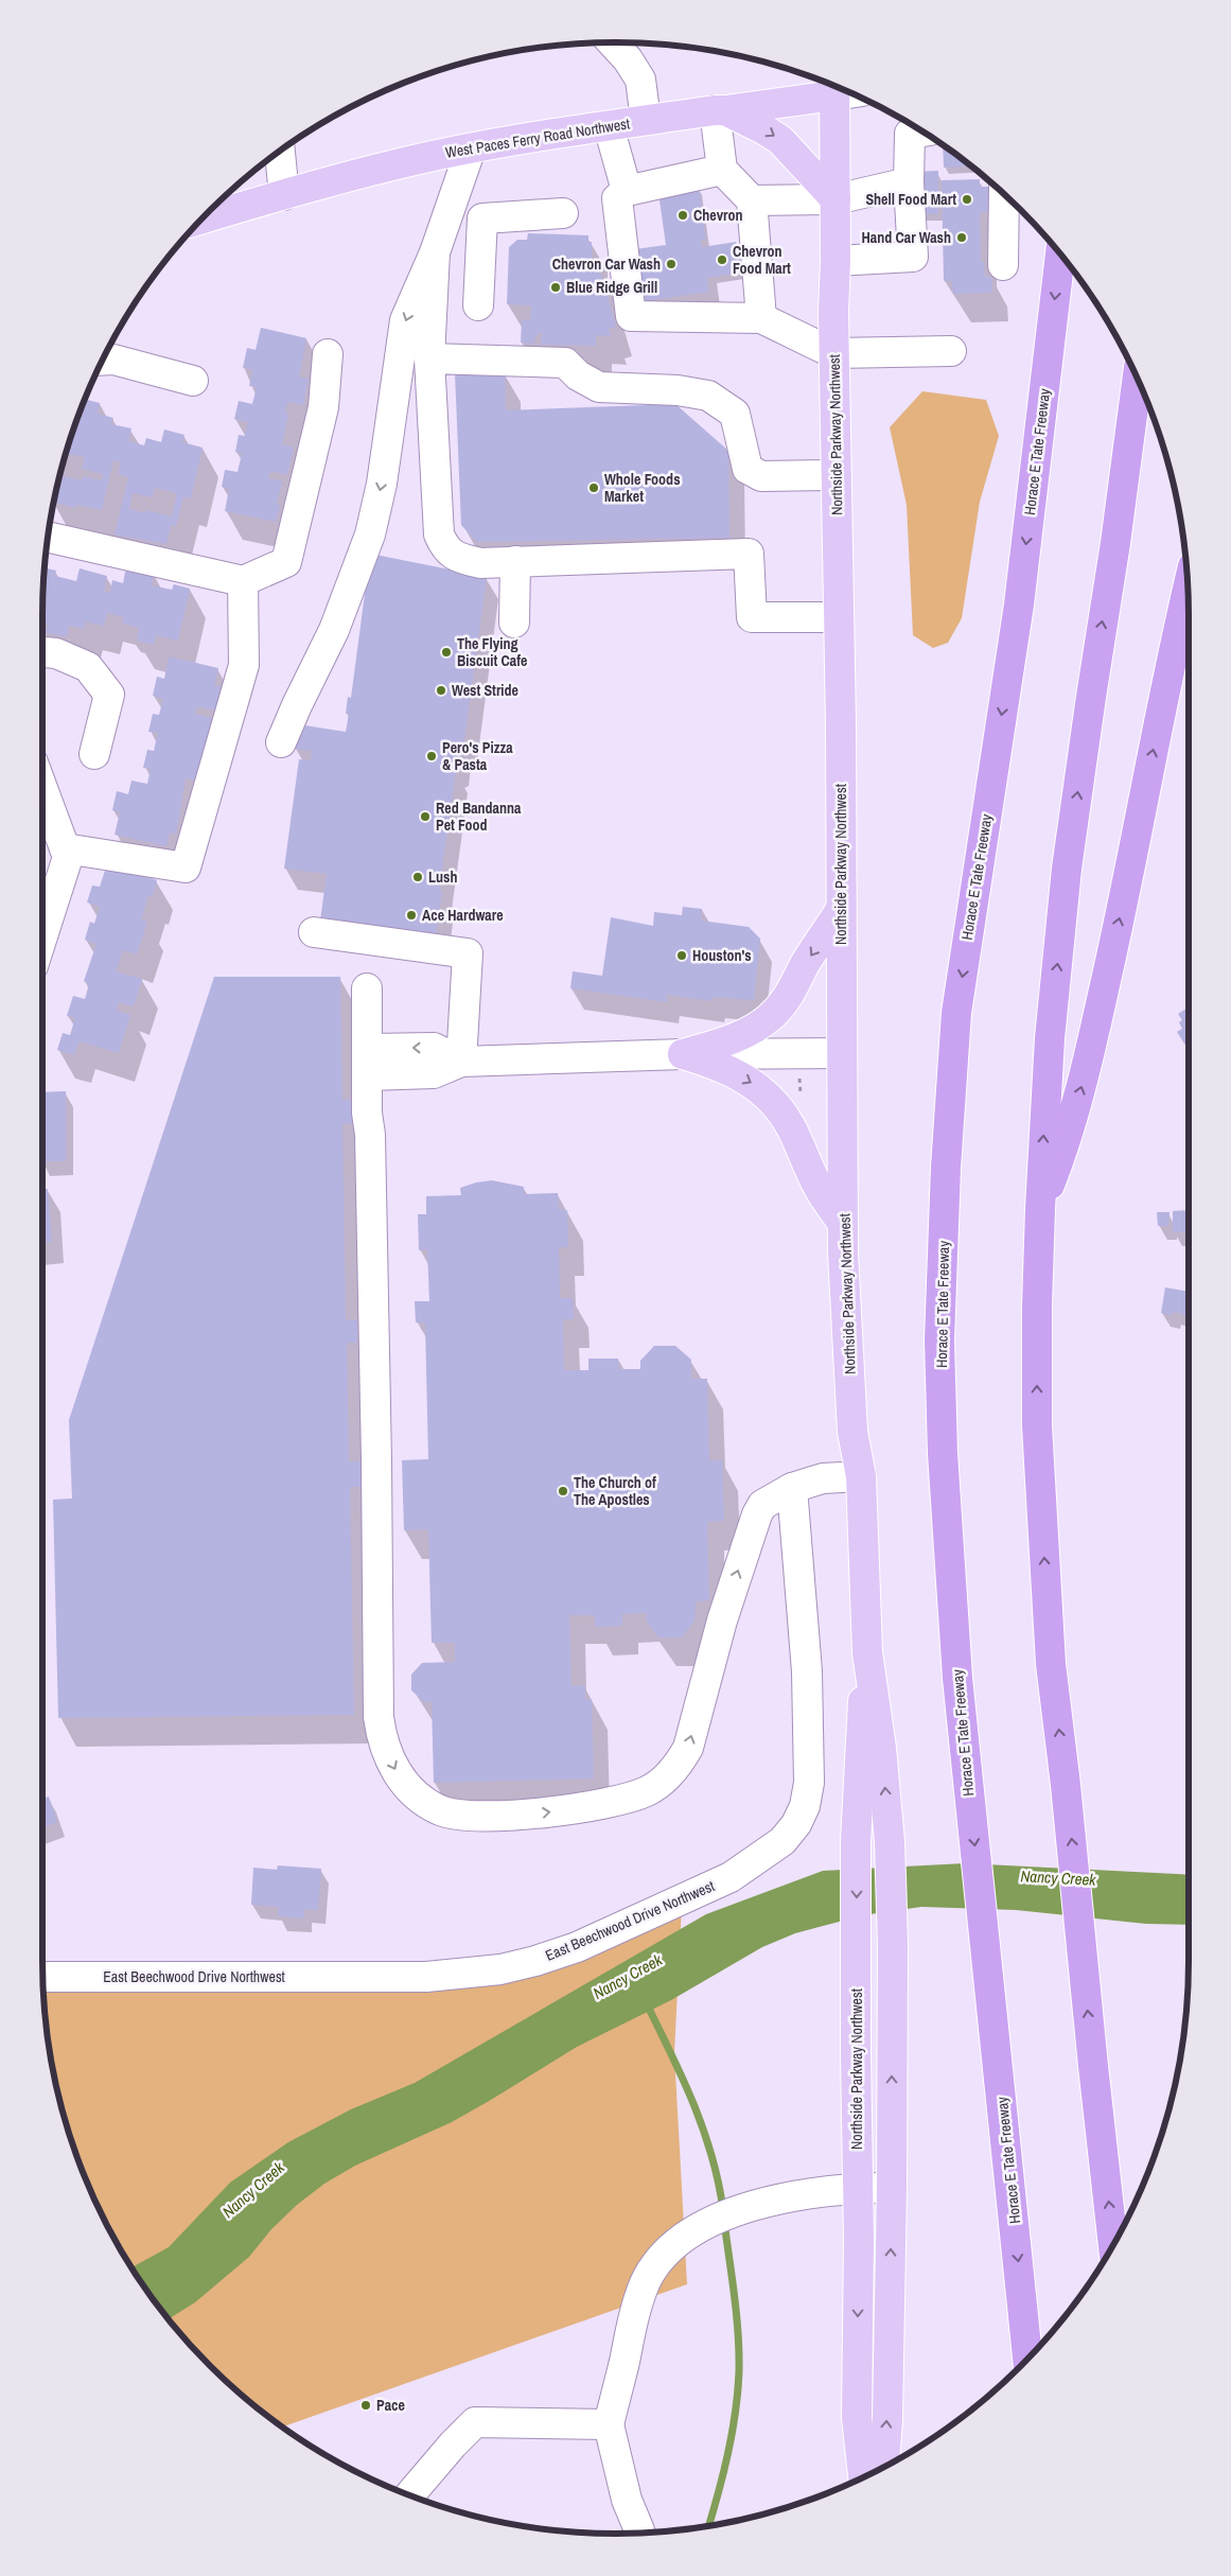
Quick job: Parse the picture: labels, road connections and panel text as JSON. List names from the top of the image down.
{
  "streets": {
    "highway": ["Horace E Tate Freeway"],
    "main road": ["West Paces Ferry Road Northwest", "Northside Parkway Northwest"],
    "street": ["East Beechwood Drive Northwest"]
  },
  "crossings": [
    ["West Paces Ferry Road Northwest", "Northside Parkway Northwest"]
  ],
  "water": ["Nancy Creek"],
  "places": [
    "Shell Food Mart",
    "Chevron",
    "Hand Car Wash",
    "Chevron Food Mart",
    "Chevron Car Wash",
    "Blue Ridge Grill",
    "Whole Foods Market",
    "The Flying Biscuit Cafe",
    "West Stride",
    "Pero's Pizza & Pasta",
    "Red Bandanna Pet Food",
    "Lush",
    "Ace Hardware",
    "Houston's",
    "The Church of The Apostles",
    "Pace"
  ]
}
